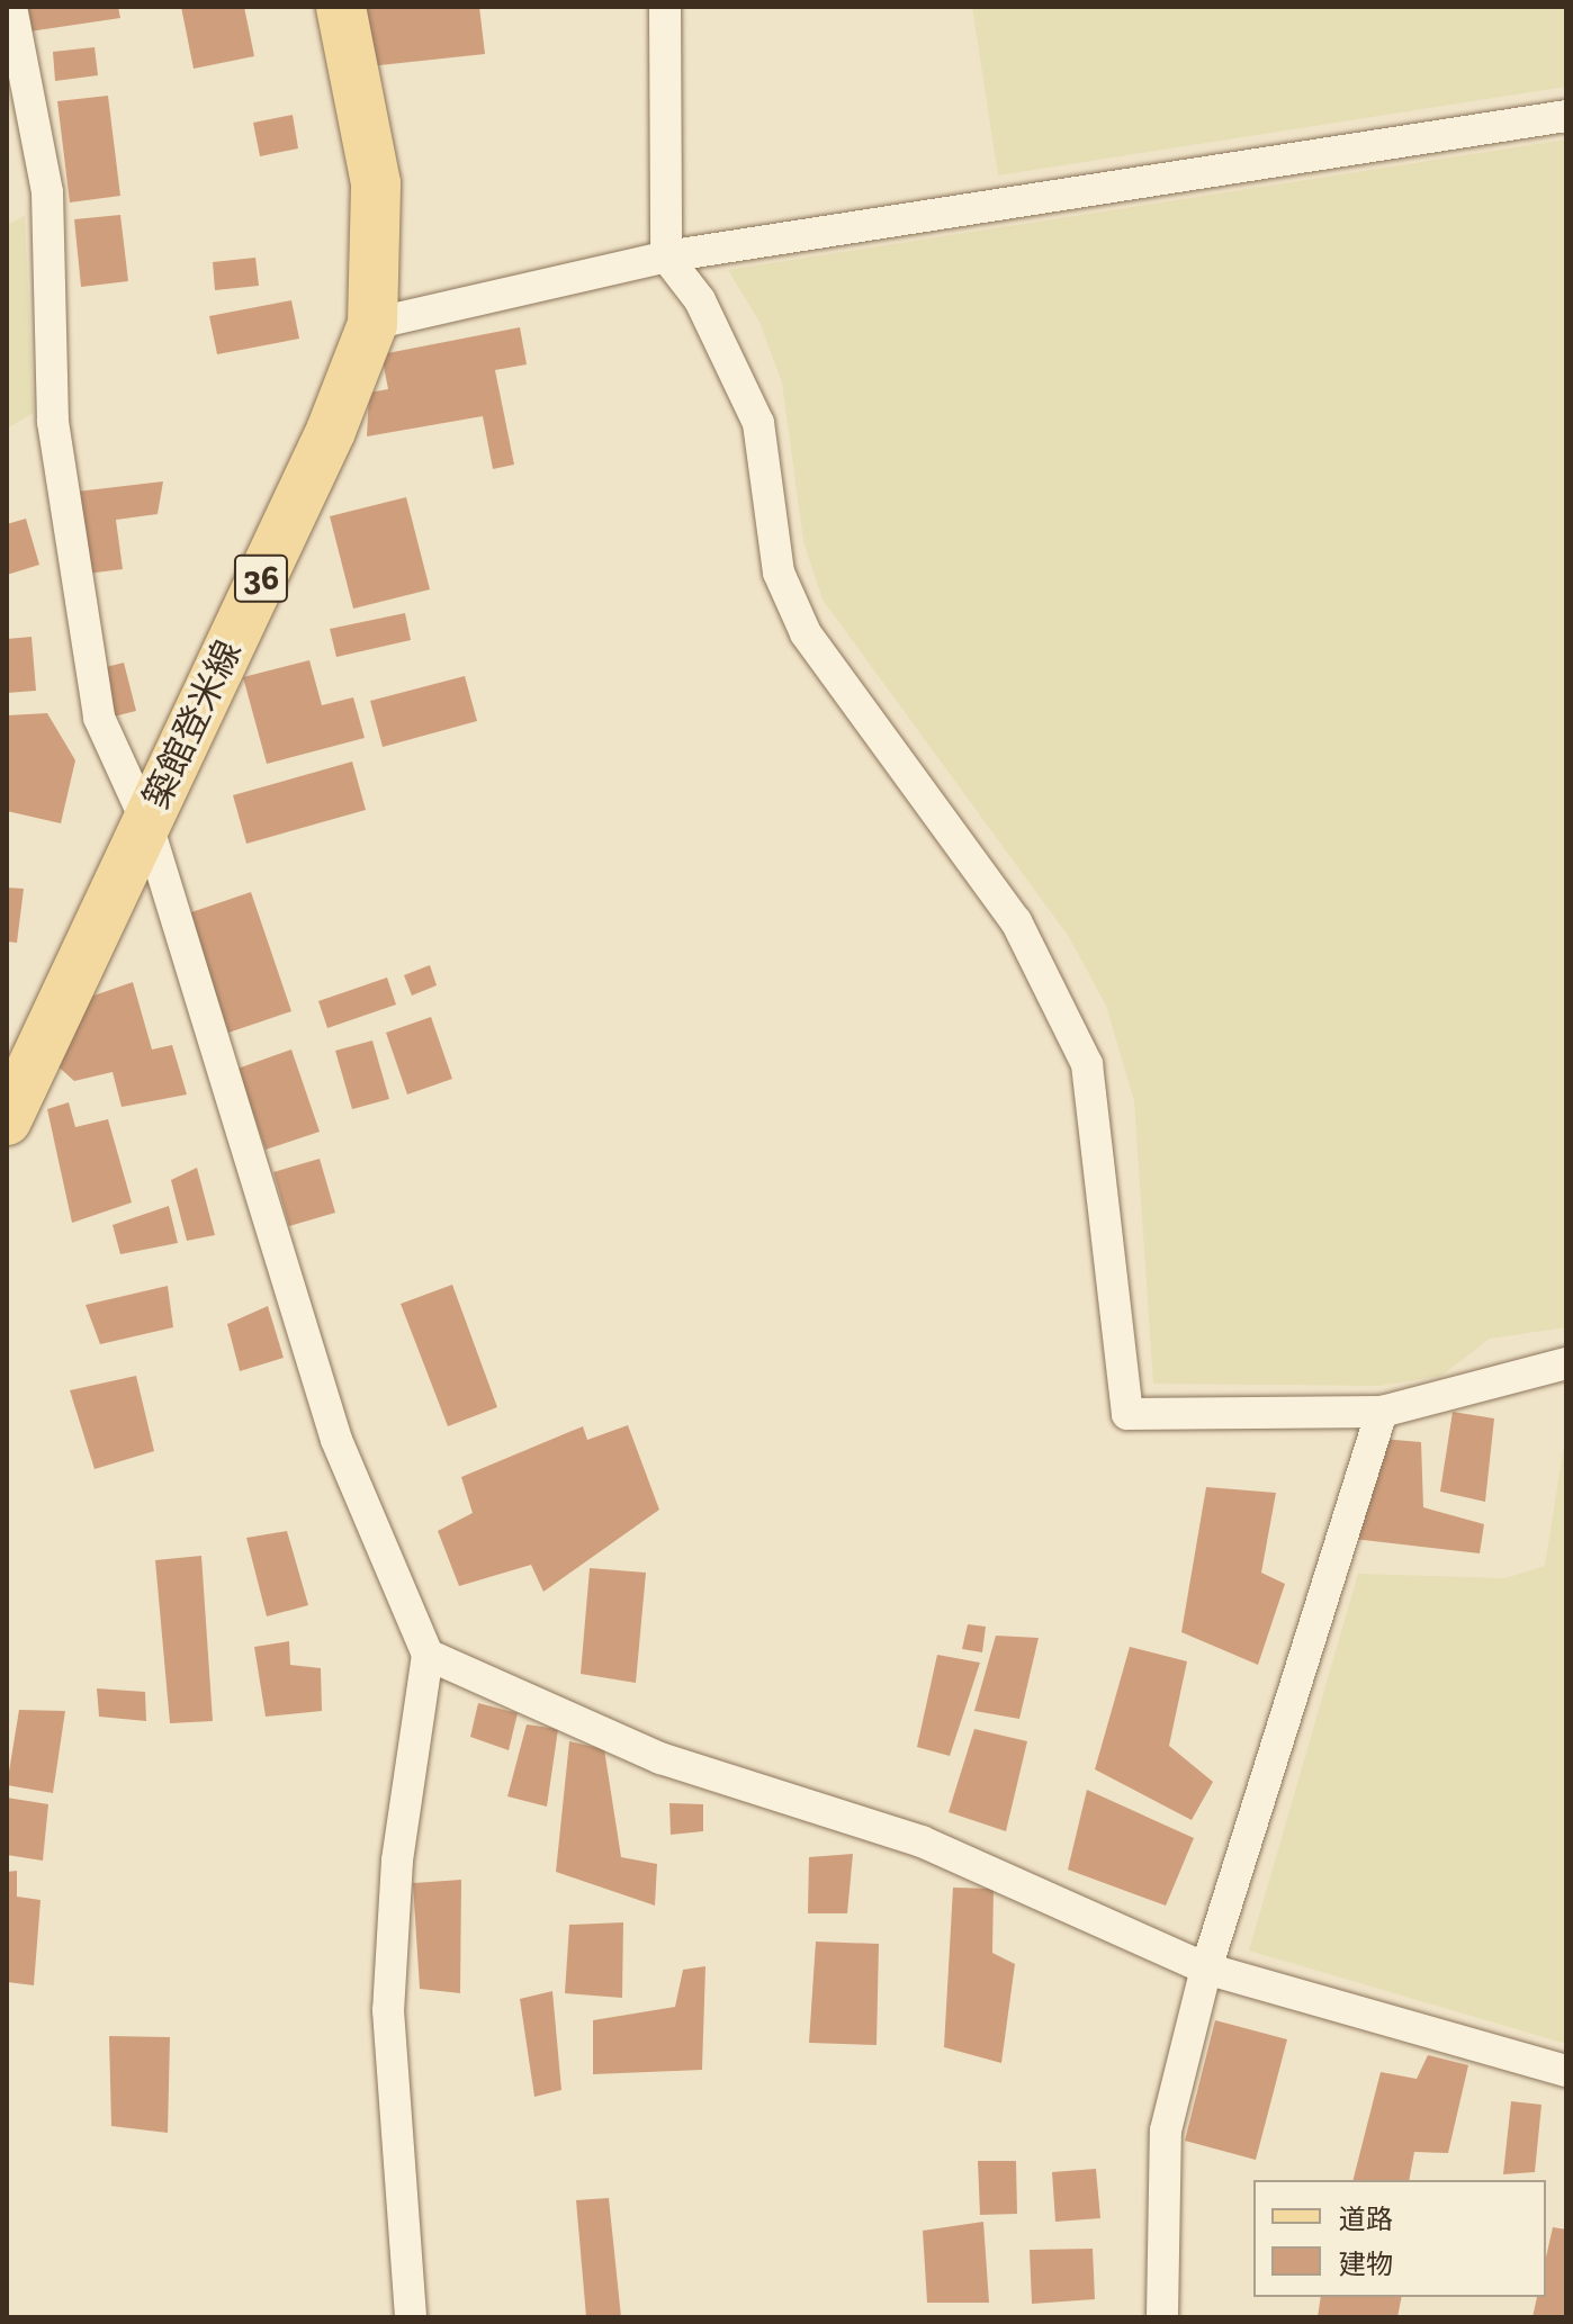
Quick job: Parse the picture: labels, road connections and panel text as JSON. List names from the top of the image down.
{
  "streets": {
    "main road": ["36", "築館登米線"]
  },
  "legend": ["道路", "建物"]
}
